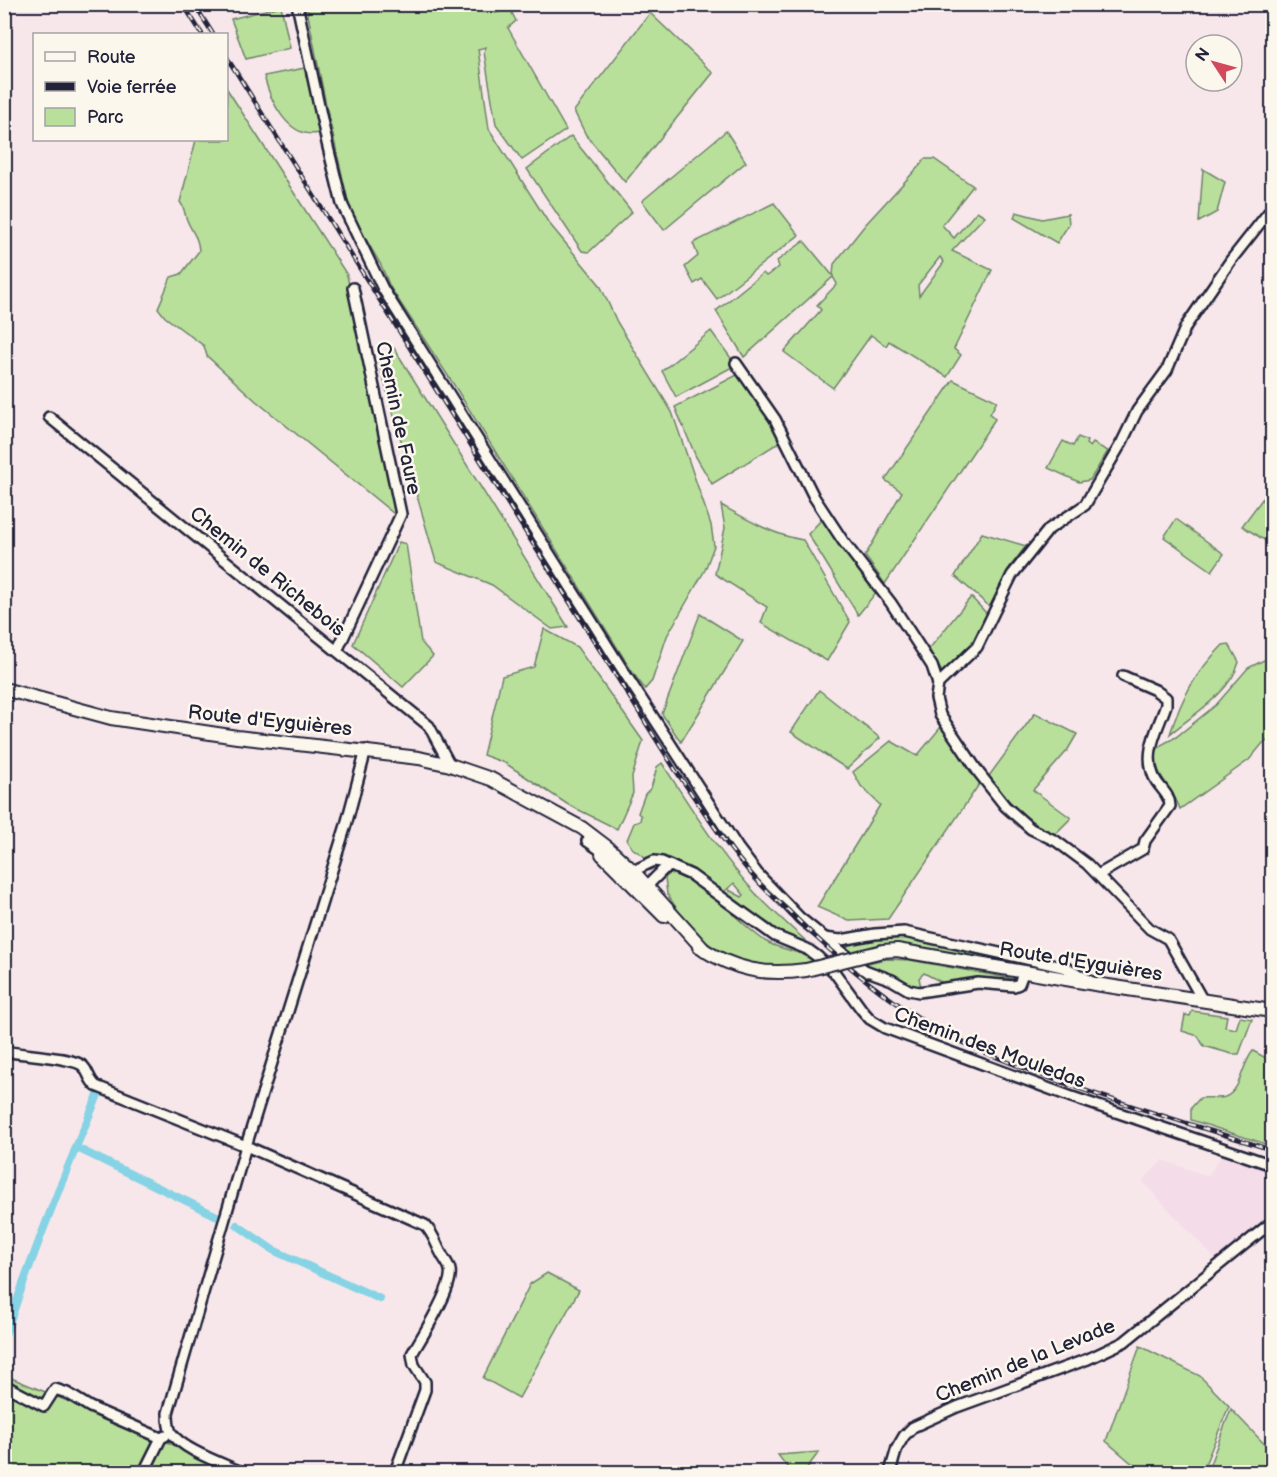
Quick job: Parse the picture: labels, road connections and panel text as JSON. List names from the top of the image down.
{
  "streets": {
    "main road": ["Route d'Eyguières"],
    "street": [
      "Chemin de Faure",
      "Chemin de Richebois",
      "Chemin des Mouledas",
      "Chemin de la Levade"
    ]
  },
  "crossings": [
    ["Chemin de Faure", "Chemin de Richebois"],
    ["Chemin de Richebois", "Route d'Eyguières"],
    ["Route d'Eyguières", "Chemin des Mouledas"]
  ],
  "legend": ["Route", "Voie ferrée", "Parc"],
  "north": "top left"
}
